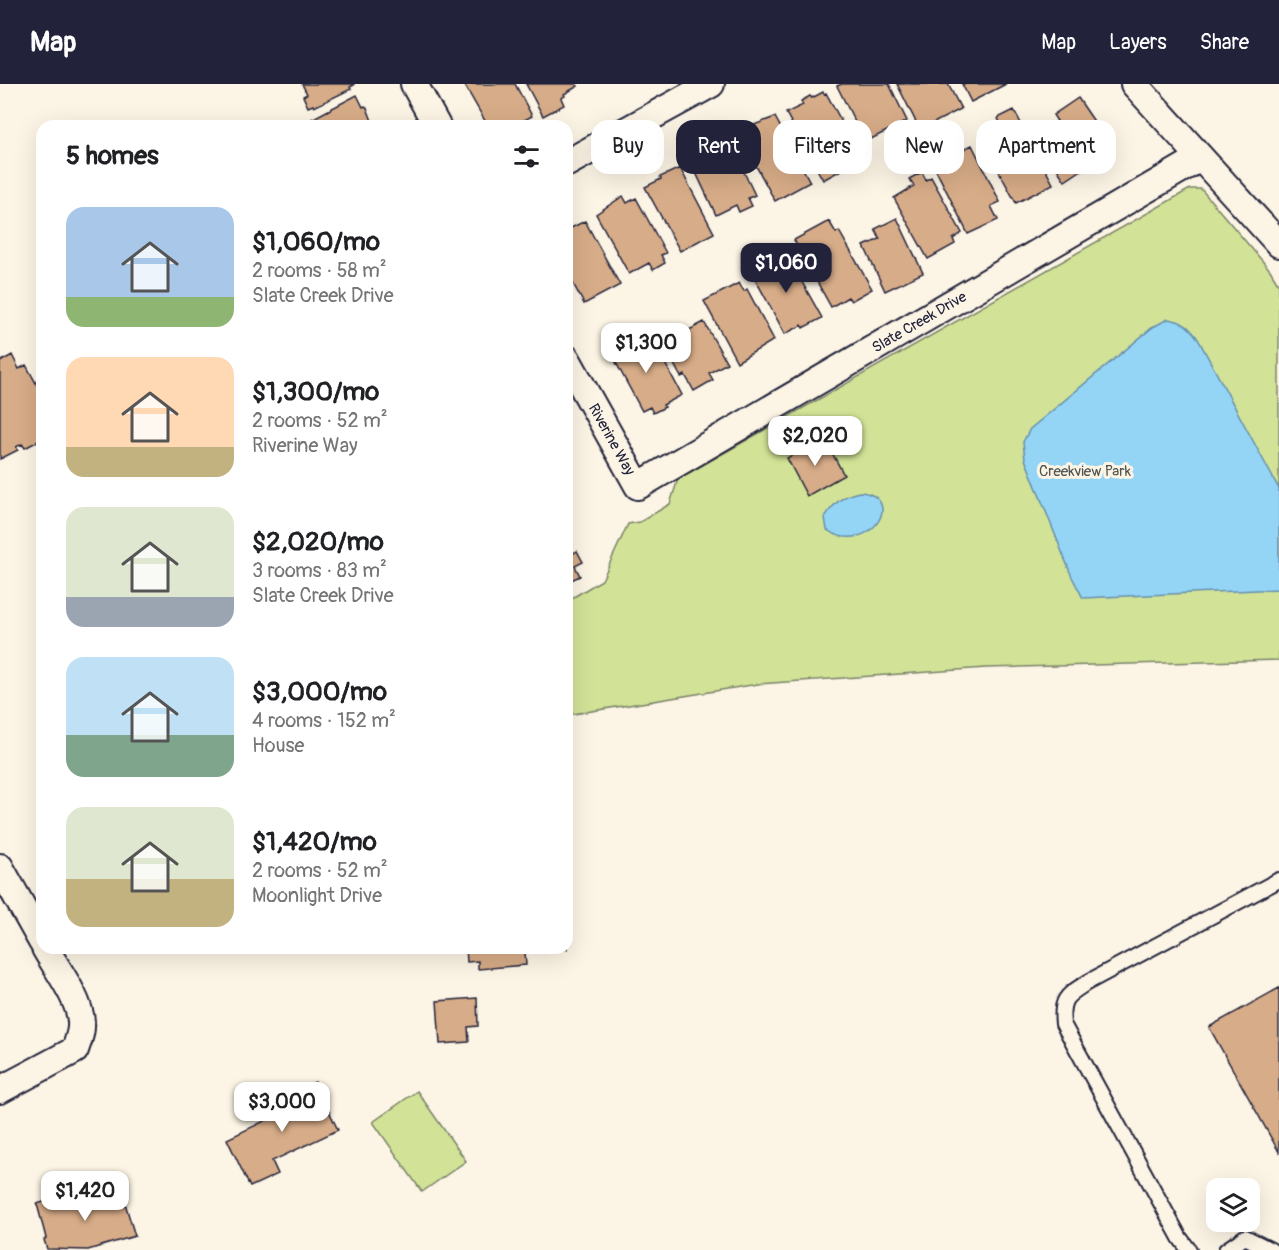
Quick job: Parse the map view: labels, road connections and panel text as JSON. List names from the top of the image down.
{
  "streets": {
    "street": ["Slate Creek Drive", "Riverine Way"]
  },
  "crossings": [
    ["Slate Creek Drive", "Riverine Way"]
  ],
  "parks": ["Creekview Park"],
  "page": {
    "header": "Map",
    "nav": ["Map", "Layers", "Share"],
    "chip": [
      "Buy",
      "Rent",
      "Filters",
      "New",
      "Apartment"
    ],
    "heading": "5 homes",
    "list": [
      {
        "name": "$1,060/mo",
        "note": "2 rooms · 58 m² · Slate Creek Drive"
      },
      {
        "name": "$1,300/mo",
        "note": "2 rooms · 52 m² · Riverine Way"
      },
      {
        "name": "$2,020/mo",
        "note": "3 rooms · 83 m² · Slate Creek Drive"
      },
      {
        "name": "$3,000/mo",
        "note": "4 rooms · 152 m² · House"
      },
      {
        "name": "$1,420/mo",
        "note": "2 rooms · 52 m² · Moonlight Drive"
      }
    ],
    "price": [
      "$1,060",
      "$1,300",
      "$2,020",
      "$3,000",
      "$1,420"
    ]
  }
}
